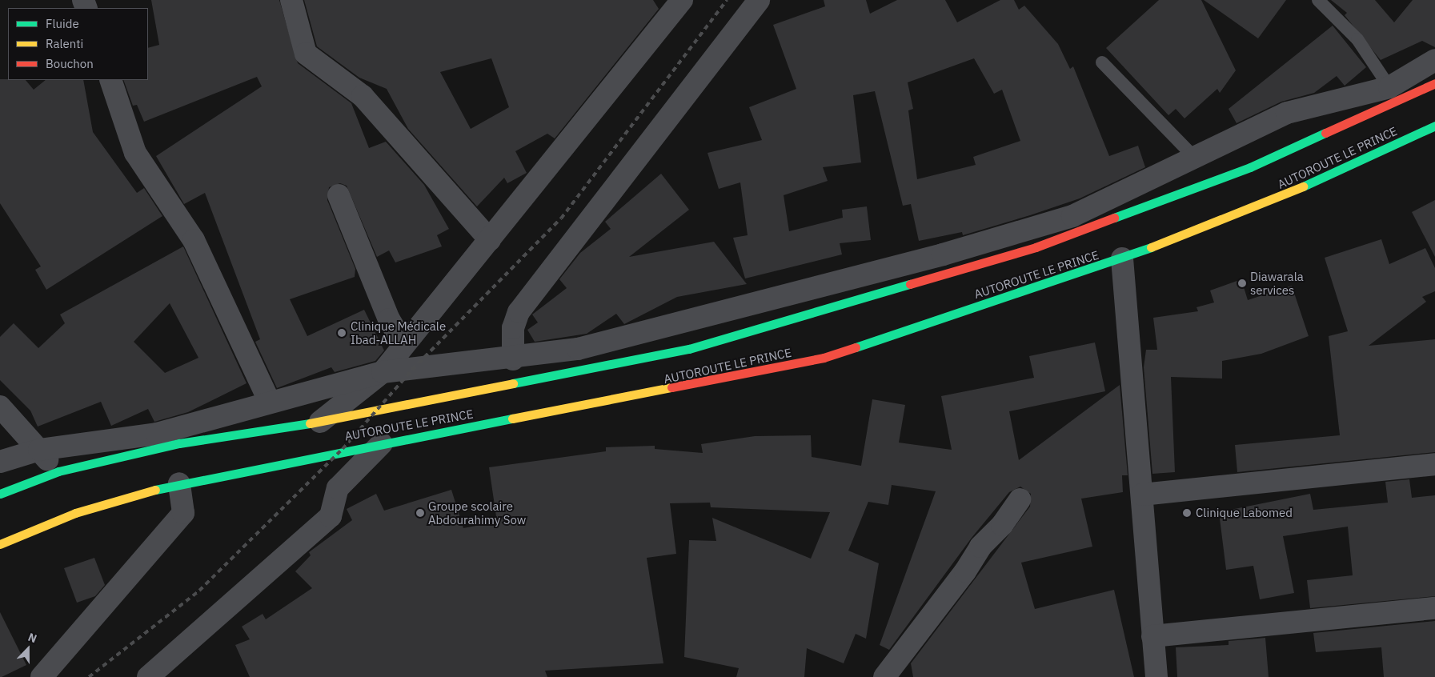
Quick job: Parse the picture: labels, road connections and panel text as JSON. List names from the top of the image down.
{
  "streets": {
    "main road": ["AUTOROUTE LE PRINCE"]
  },
  "places": [
    "Diawarala services",
    "Clinique Médicale Ibad-ALLAH",
    "Groupe scolaire Abdourahimy Sow",
    "Clinique Labomed"
  ],
  "legend": ["Fluide", "Ralenti", "Bouchon"],
  "north": "top"
}
